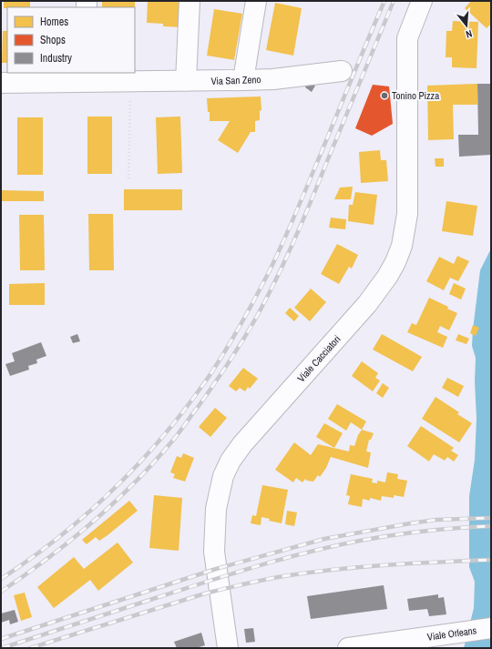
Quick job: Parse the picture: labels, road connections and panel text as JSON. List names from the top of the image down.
{
  "streets": {
    "street": ["Via San Zeno", "Viale Cacciatori", "Viale Orleans"]
  },
  "places": ["Tonino Pizza"],
  "legend": ["Homes", "Shops", "Industry"],
  "north": "bottom"
}
